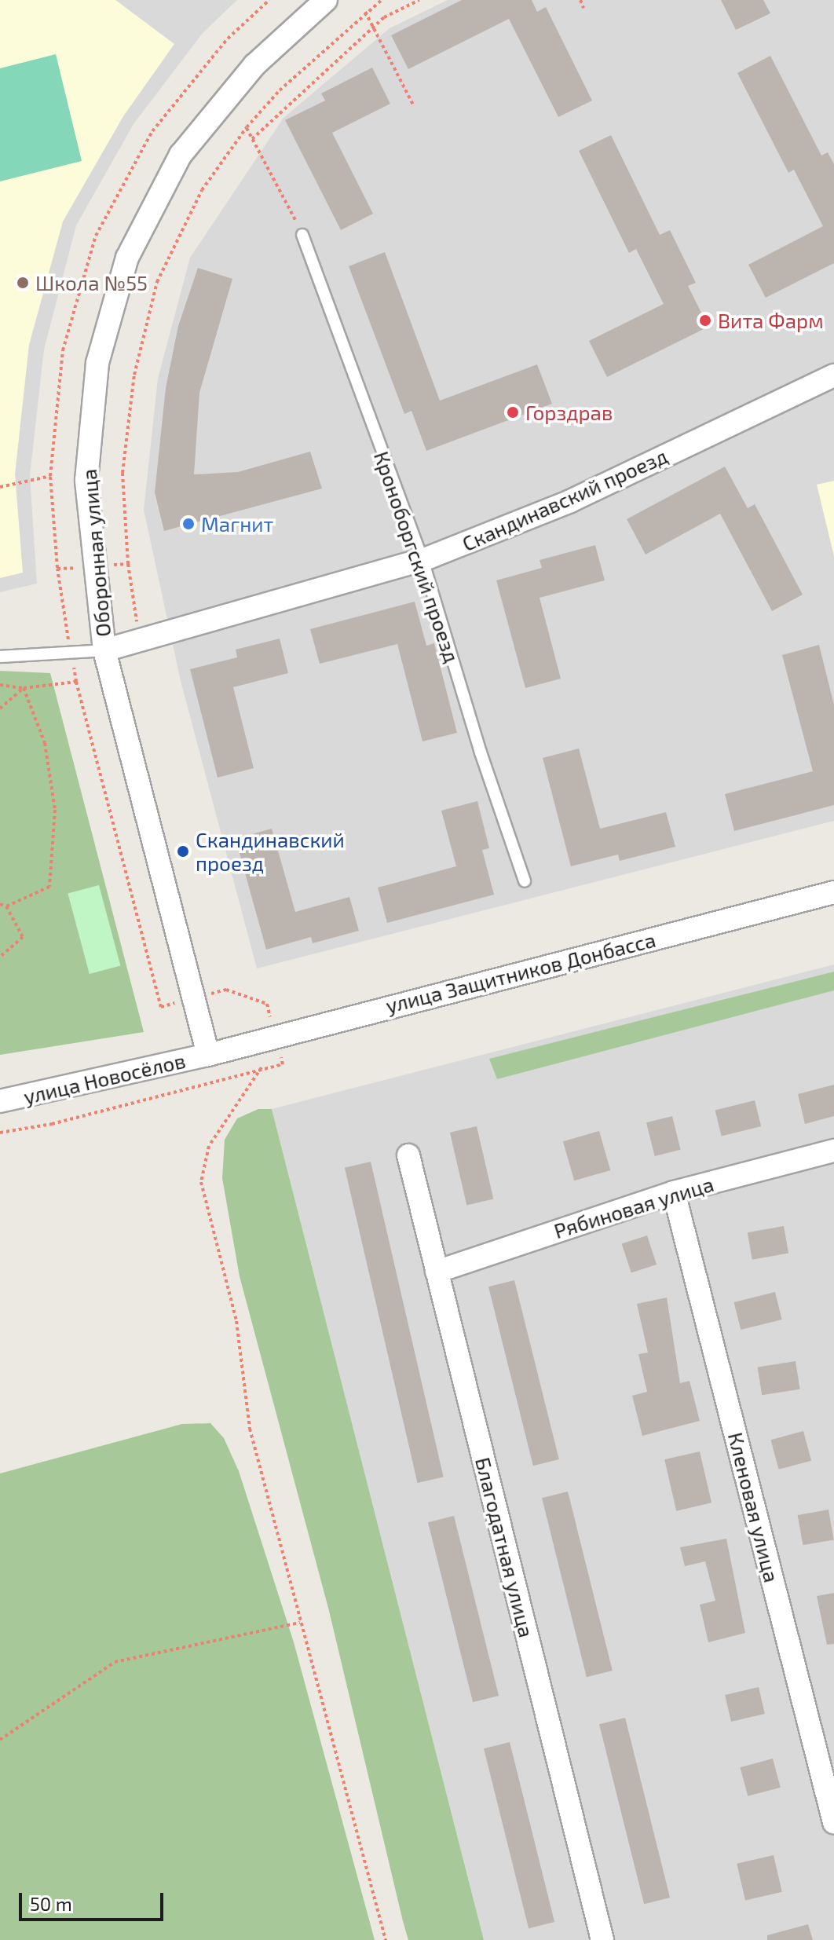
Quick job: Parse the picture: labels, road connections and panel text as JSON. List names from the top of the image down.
{
  "streets": {
    "street": [
      "Скандинавский проезд",
      "Оборонная улица",
      "улица Защитников Донбасса",
      "улица Новосёлов",
      "Рябиновая улица",
      "Кленовая улица",
      "Благодатная улица"
    ],
    "lane": ["Кроноборгский проезд"]
  },
  "crossings": [
    ["Скандинавский проезд", "Оборонная улица"],
    ["Скандинавский проезд", "Кроноборгский проезд"],
    ["Оборонная улица", "улица Защитников Донбасса"],
    ["Оборонная улица", "улица Новосёлов"],
    ["улица Защитников Донбасса", "улица Новосёлов"],
    ["Рябиновая улица", "Кленовая улица"],
    ["Рябиновая улица", "Благодатная улица"]
  ],
  "places": [
    "Школа №55",
    "Вита Фарм",
    "Горздрав",
    "Магнит",
    "Скандинавский проезд"
  ],
  "scale_bar": "50 m"
}
